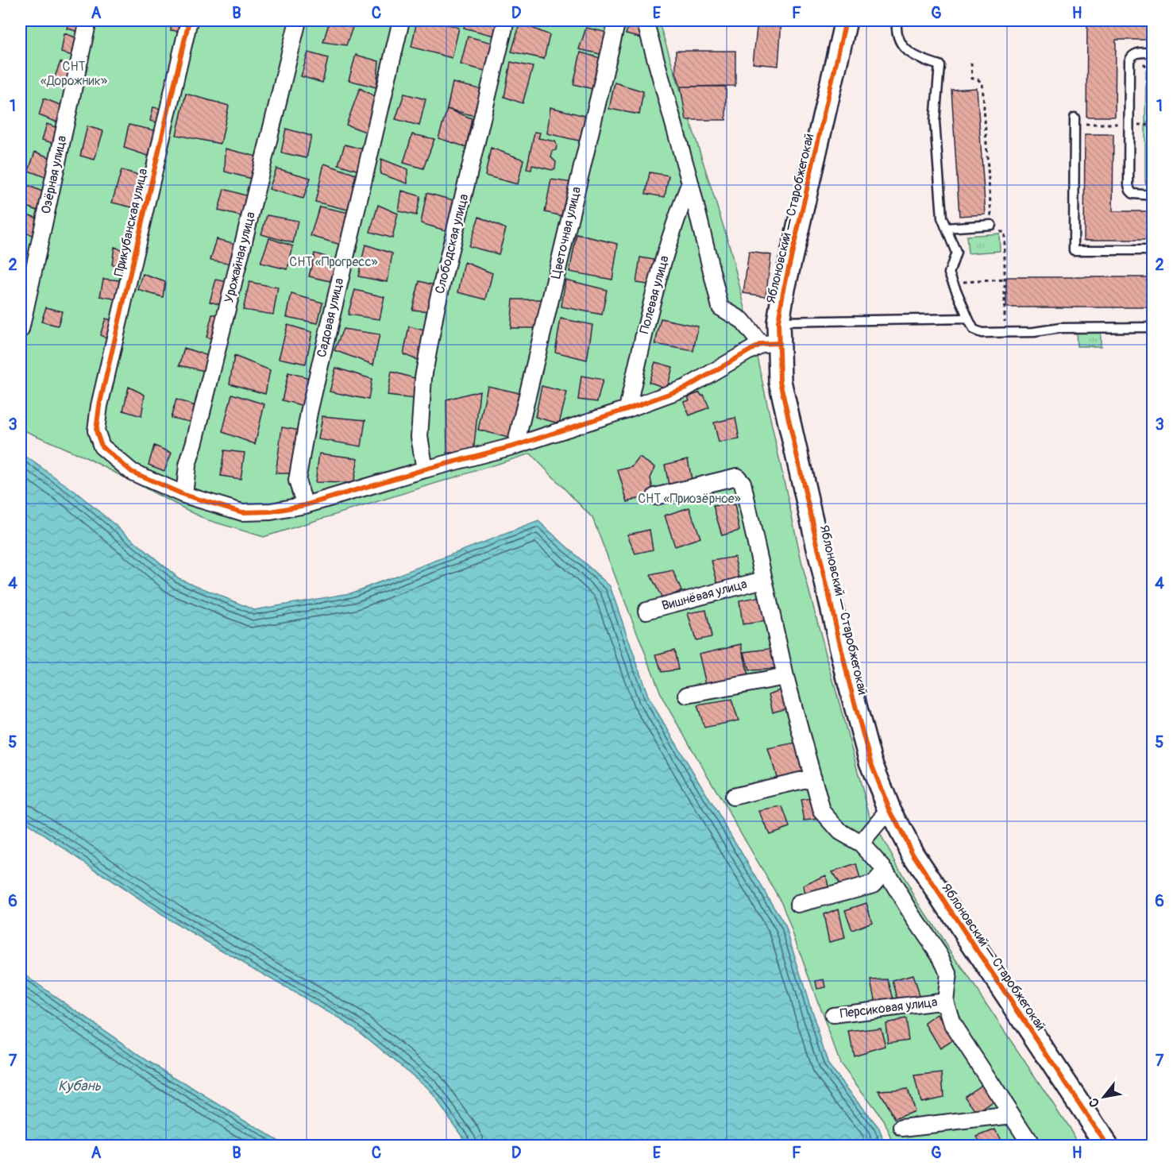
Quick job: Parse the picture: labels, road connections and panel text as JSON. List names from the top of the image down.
{
  "streets": {
    "street": [
      "Озёрная улица",
      "Яблоновский — Старобжегокай",
      "Прикубанская улица",
      "Цветочная улица",
      "Слободская улица",
      "Урожайная улица",
      "Полевая улица",
      "Садовая улица",
      "Вишнёвая улица",
      "Персиковая улица"
    ]
  },
  "crossings": [
    ["Прикубанская улица", "Урожайная улица"]
  ],
  "water": ["Кубань"],
  "parks": ["СНТ «Дорожник»", "СНТ «Прогресс»", "СНТ «Приозёрное»"],
  "north": "bottom left",
  "grid": {
    "columns": [
      "A",
      "B",
      "C",
      "D",
      "E",
      "F",
      "G",
      "H"
    ],
    "rows": [
      "1",
      "2",
      "3",
      "4",
      "5",
      "6",
      "7"
    ]
  }
}
